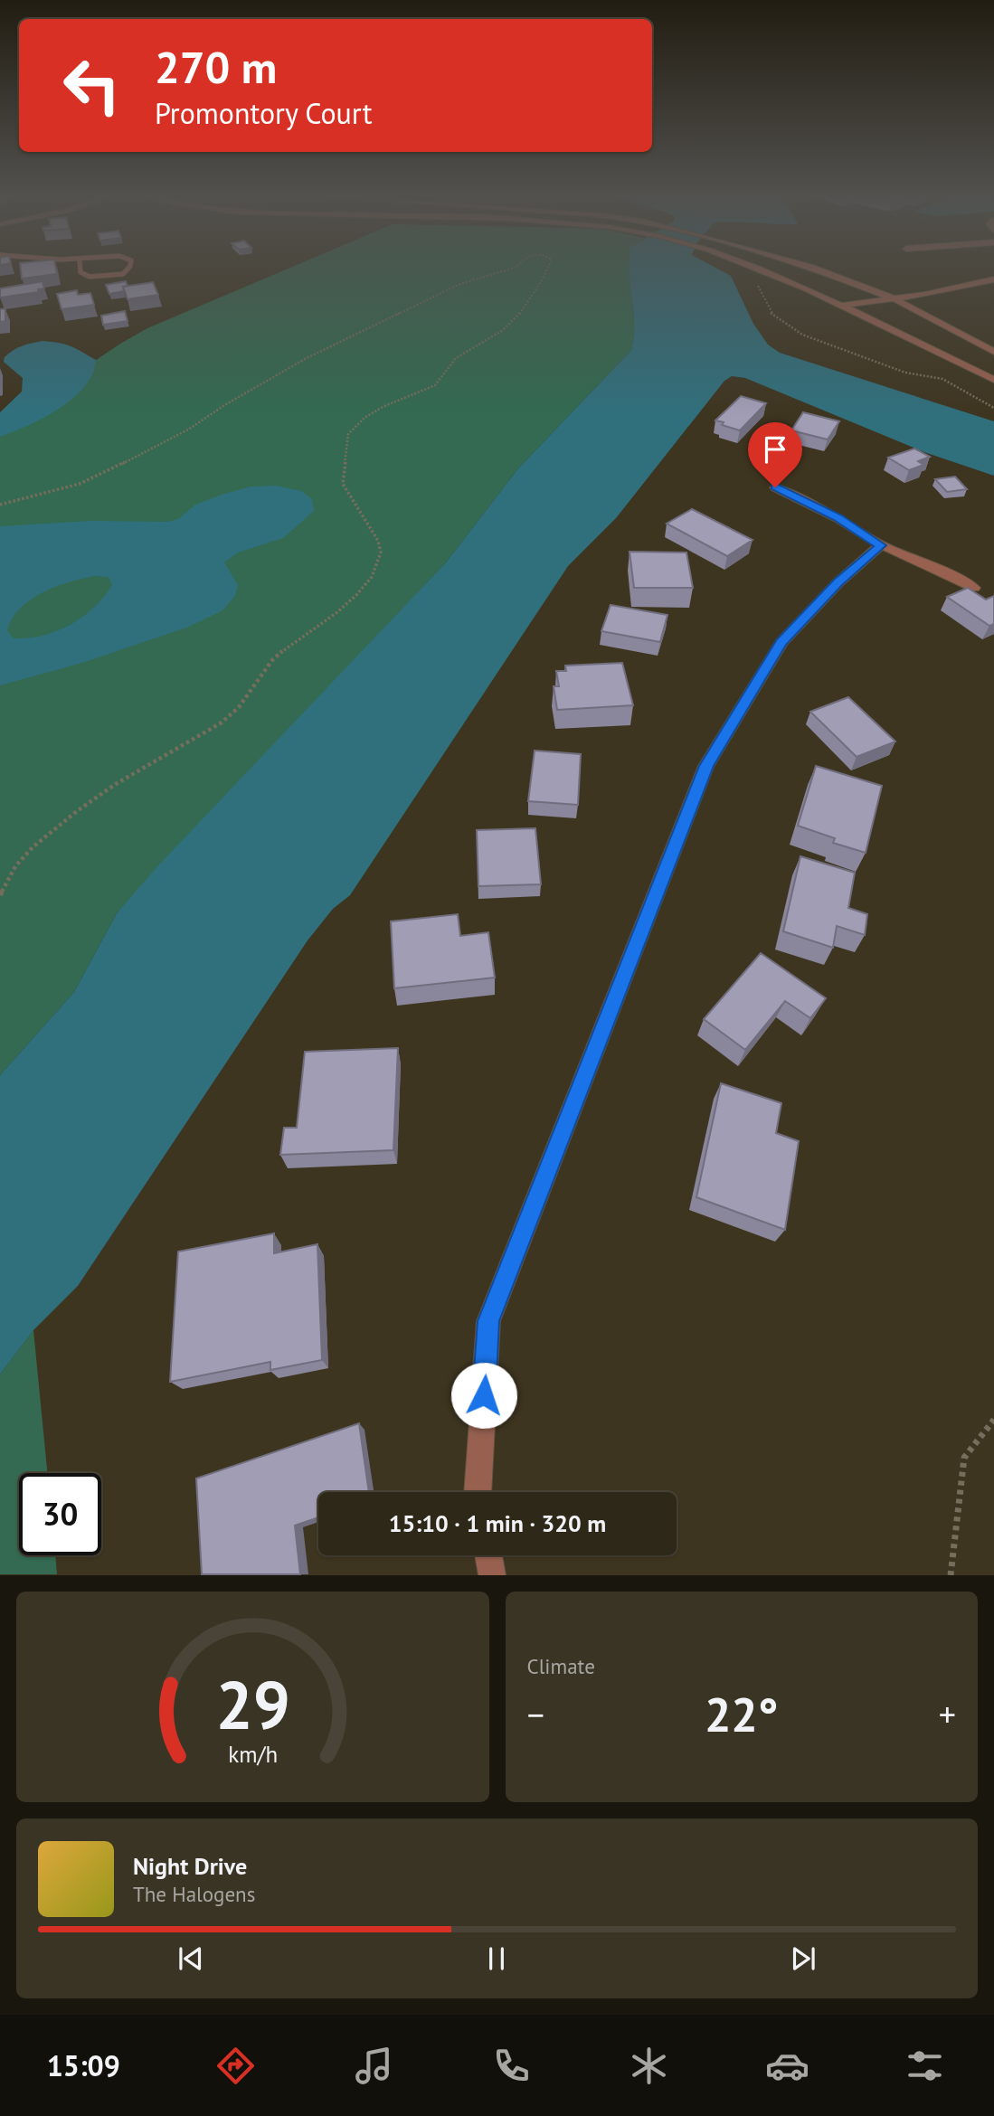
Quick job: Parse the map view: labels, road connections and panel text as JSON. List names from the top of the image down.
{
  "page": {
    "turn": ["270 m", "Promontory Court"],
    "limit": "30",
    "trip": "15:10 · 1 min · 320 m",
    "tile": "Climate",
    "heat": ["−", "22°", "+"],
    "song": ["Night Drive", "The Halogens"],
    "tabs": "15:09",
    "gauge": ["29", "km/h"]
  }
}
